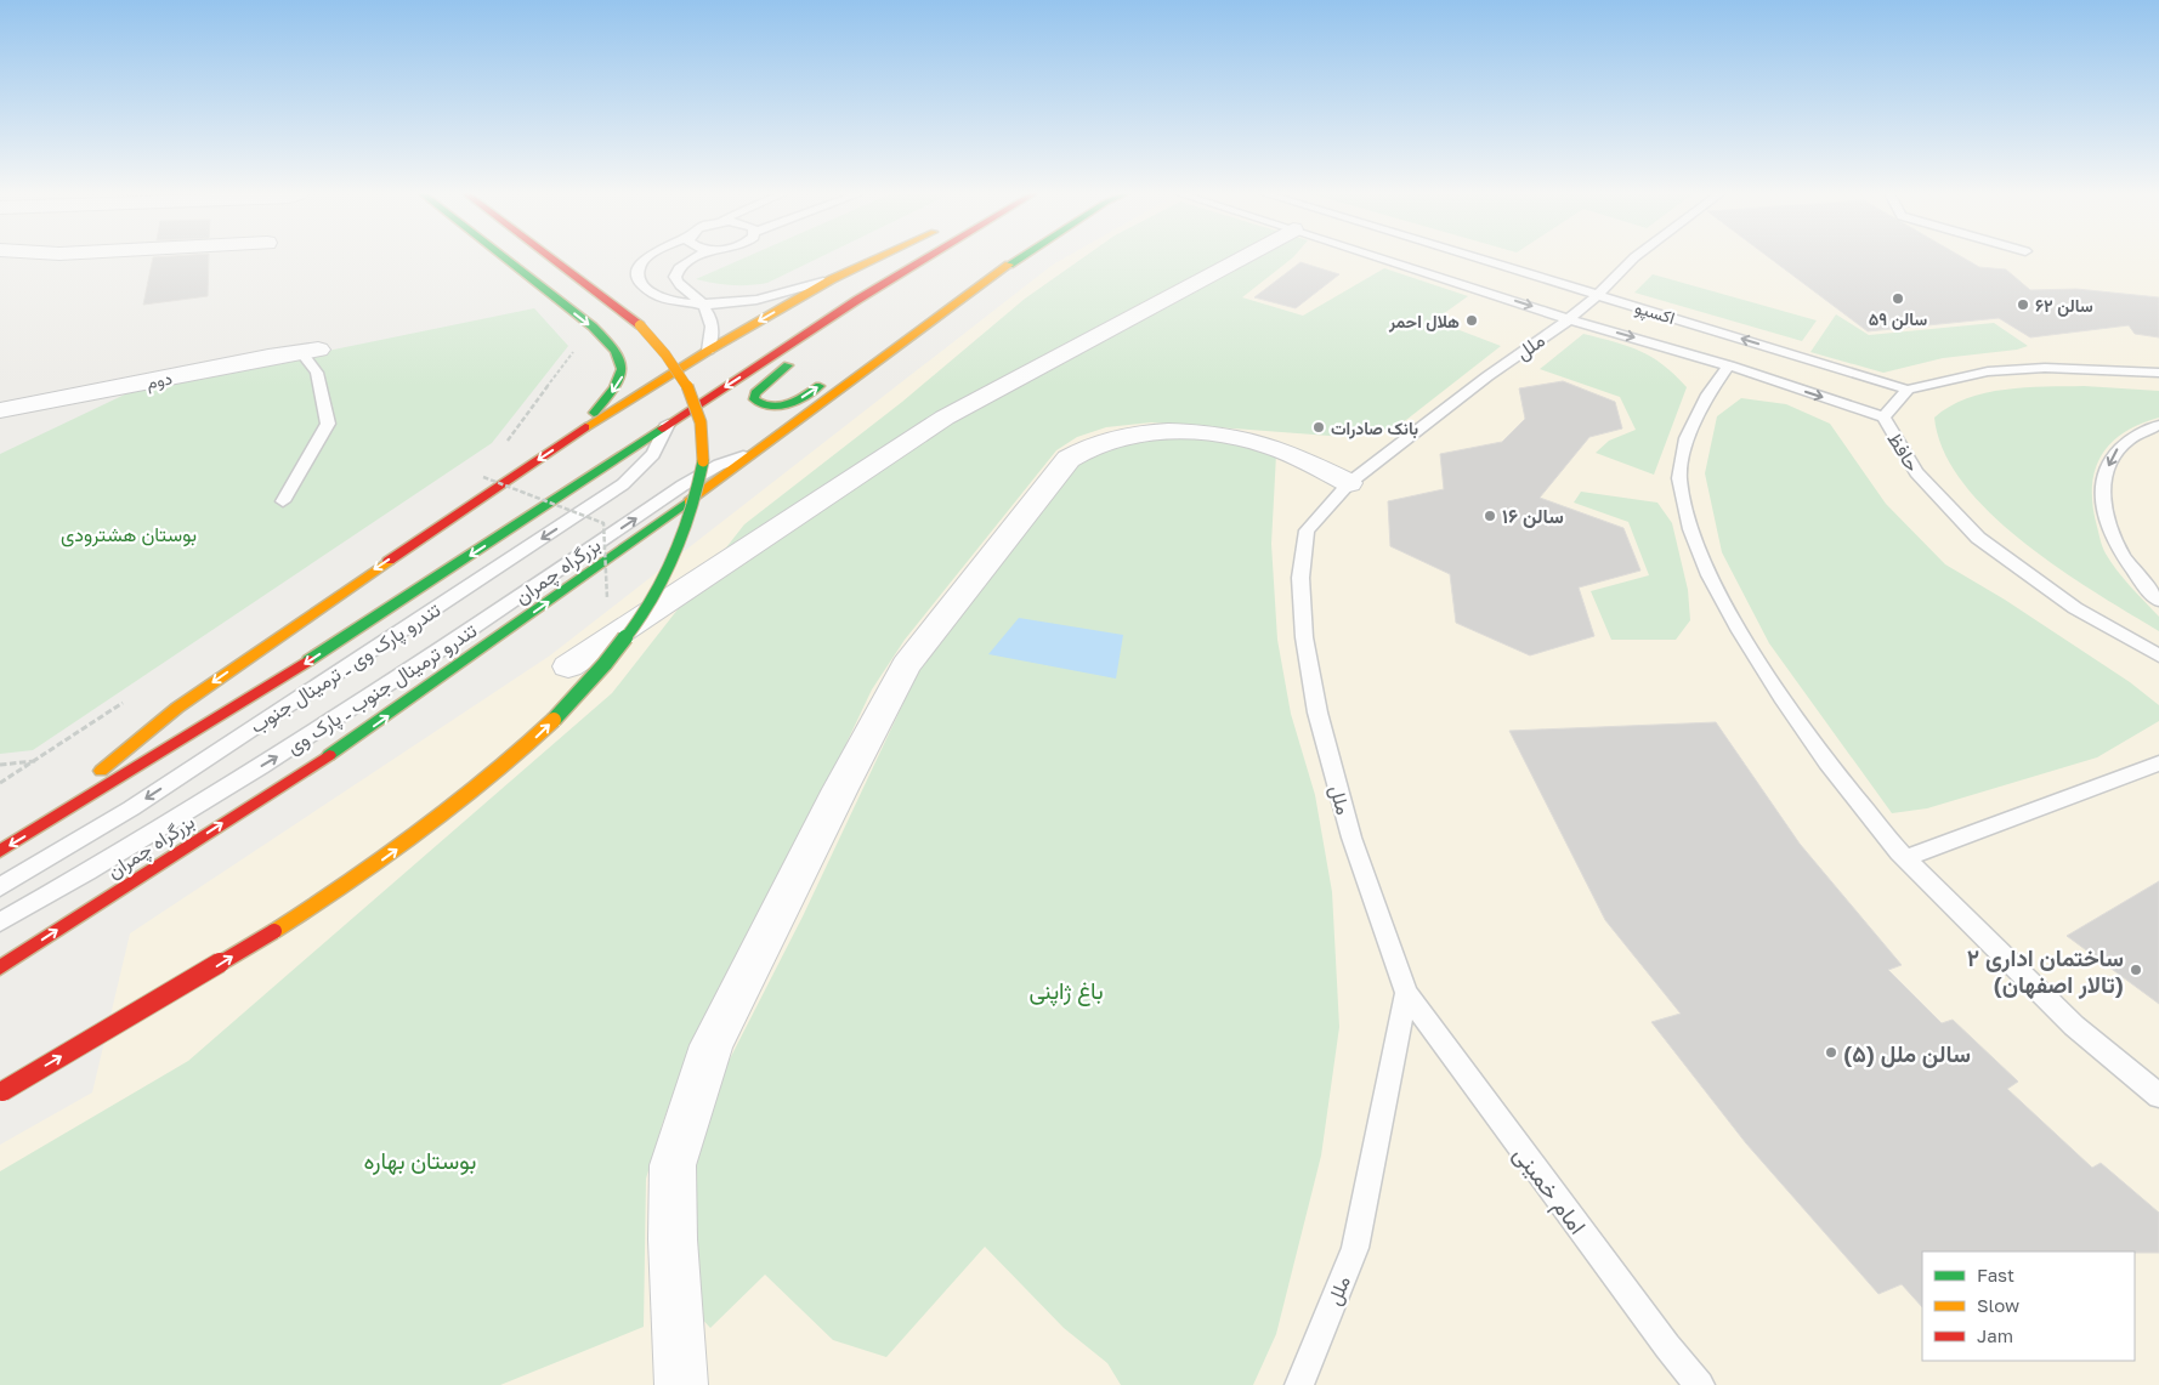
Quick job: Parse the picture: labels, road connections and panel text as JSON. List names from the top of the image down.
{
  "streets": {
    "highway": ["بزرگراه چمران"],
    "street": ["دوم"],
    "lane": [
      "اکسپو",
      "ملل",
      "حافظ",
      "تندرو پارک وی ـ ترمینال جنوب",
      "تندرو ترمینال جنوب ـ پارک وی",
      "امام خمینی"
    ]
  },
  "crossings": [
    ["اکسپو", "ملل"],
    ["اکسپو", "حافظ"],
    ["ملل", "امام خمینی"],
    ["بزرگراه چمران", "تندرو ترمینال جنوب ـ پارک وی"]
  ],
  "one_way": ["تندرو پارک وی ـ ترمینال جنوب", "تندرو ترمینال جنوب ـ پارک وی"],
  "parks": ["بوستان هشترودی", "باغ ژاپنی", "بوستان بهاره"],
  "places": [
    "سالن ۵۹",
    "سالن ۶۲",
    "هلال احمر",
    "بانک صادرات",
    "سالن ۱۶",
    "ساختمان اداری ۲ (تالار اصفهان)",
    "(۵) سالن ملل"
  ],
  "legend": ["Fast", "Slow", "Jam"]
}
